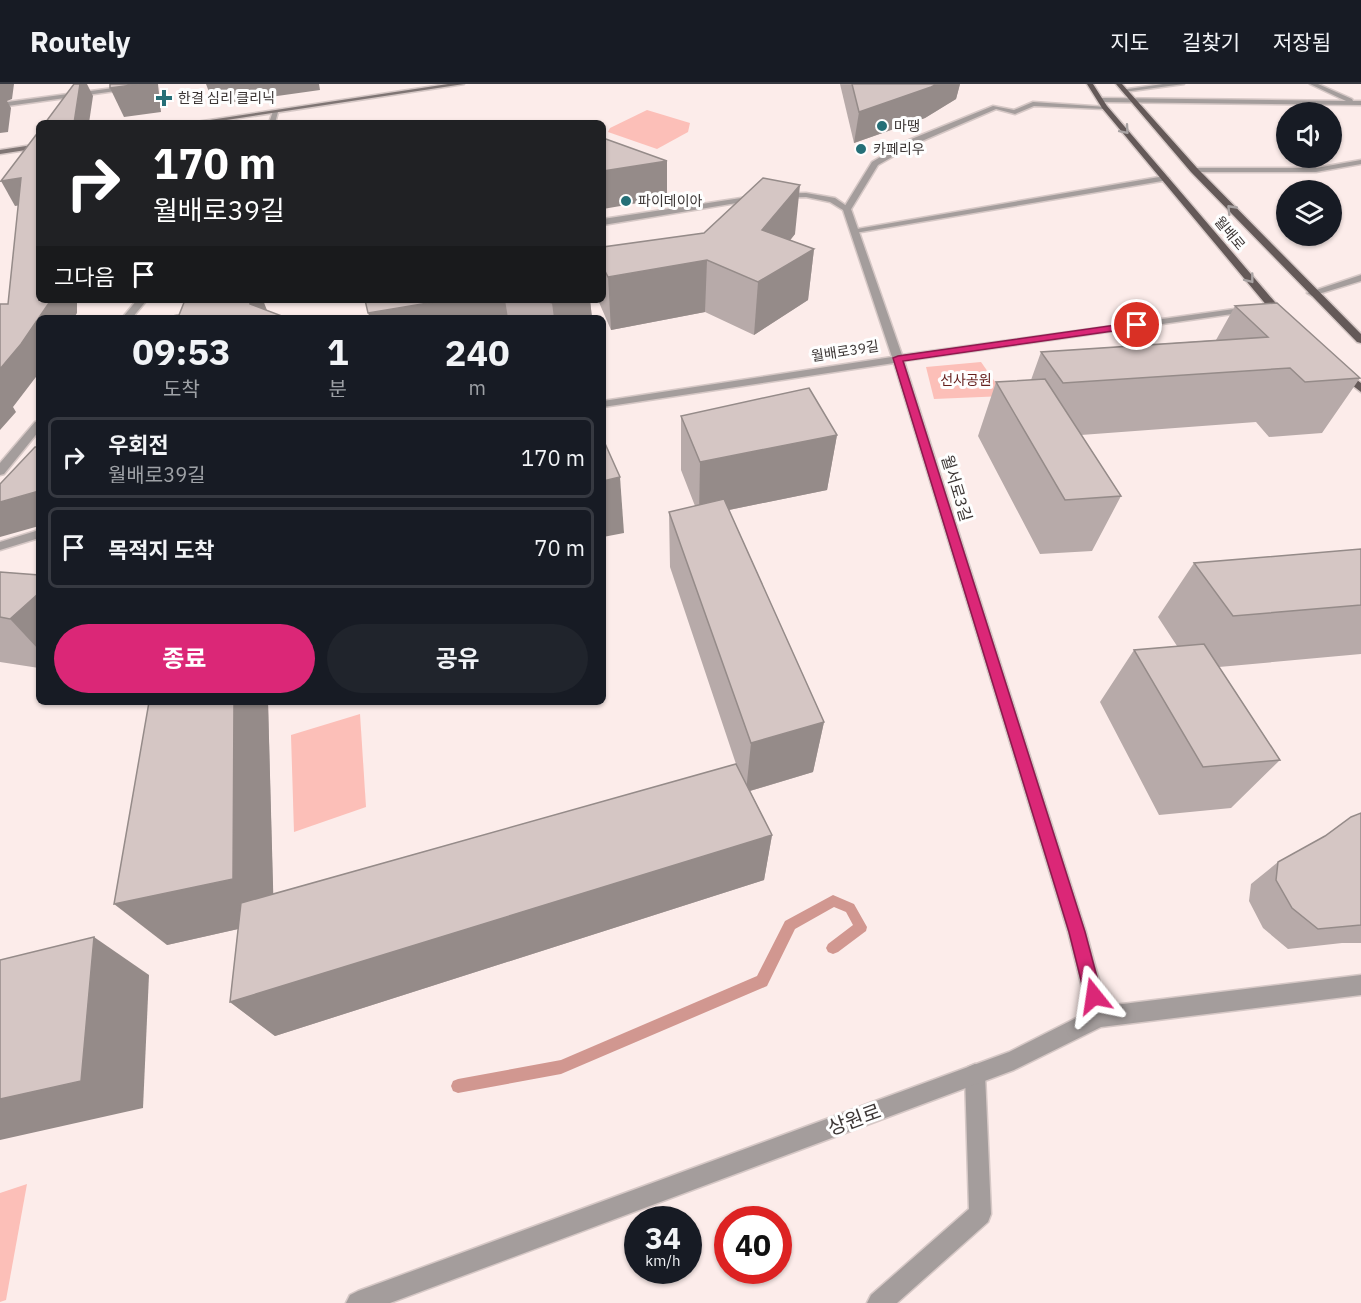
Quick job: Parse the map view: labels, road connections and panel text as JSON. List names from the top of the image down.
{
  "streets": {
    "main road": ["월배로"],
    "street": ["월배로39길", "월서로3길", "상원로"]
  },
  "crossings": [
    ["월배로", "월배로39길"],
    ["월배로39길", "월서로3길"],
    ["월서로3길", "상원로"]
  ],
  "parks": ["선사공원"],
  "places": {
    "health": ["한결 심리 클리닉"],
    "other": ["마땡", "카페리우", "파이데이아"]
  },
  "page": {
    "header": "Routely",
    "nav": ["지도", "길찾기", "저장됨"],
    "turn": ["170 m", "월배로39길"],
    "then": "그다음",
    "eta": [
      "09:53",
      "도착",
      "1",
      "분",
      "240",
      "m"
    ],
    "list": [
      {
        "name": "우회전",
        "note": "월배로39길",
        "value": "170 m"
      },
      {
        "name": "목적지 도착",
        "value": "70 m"
      }
    ],
    "buttons": ["종료", "공유"],
    "speed": "34 km/h",
    "limit": "40"
  }
}
